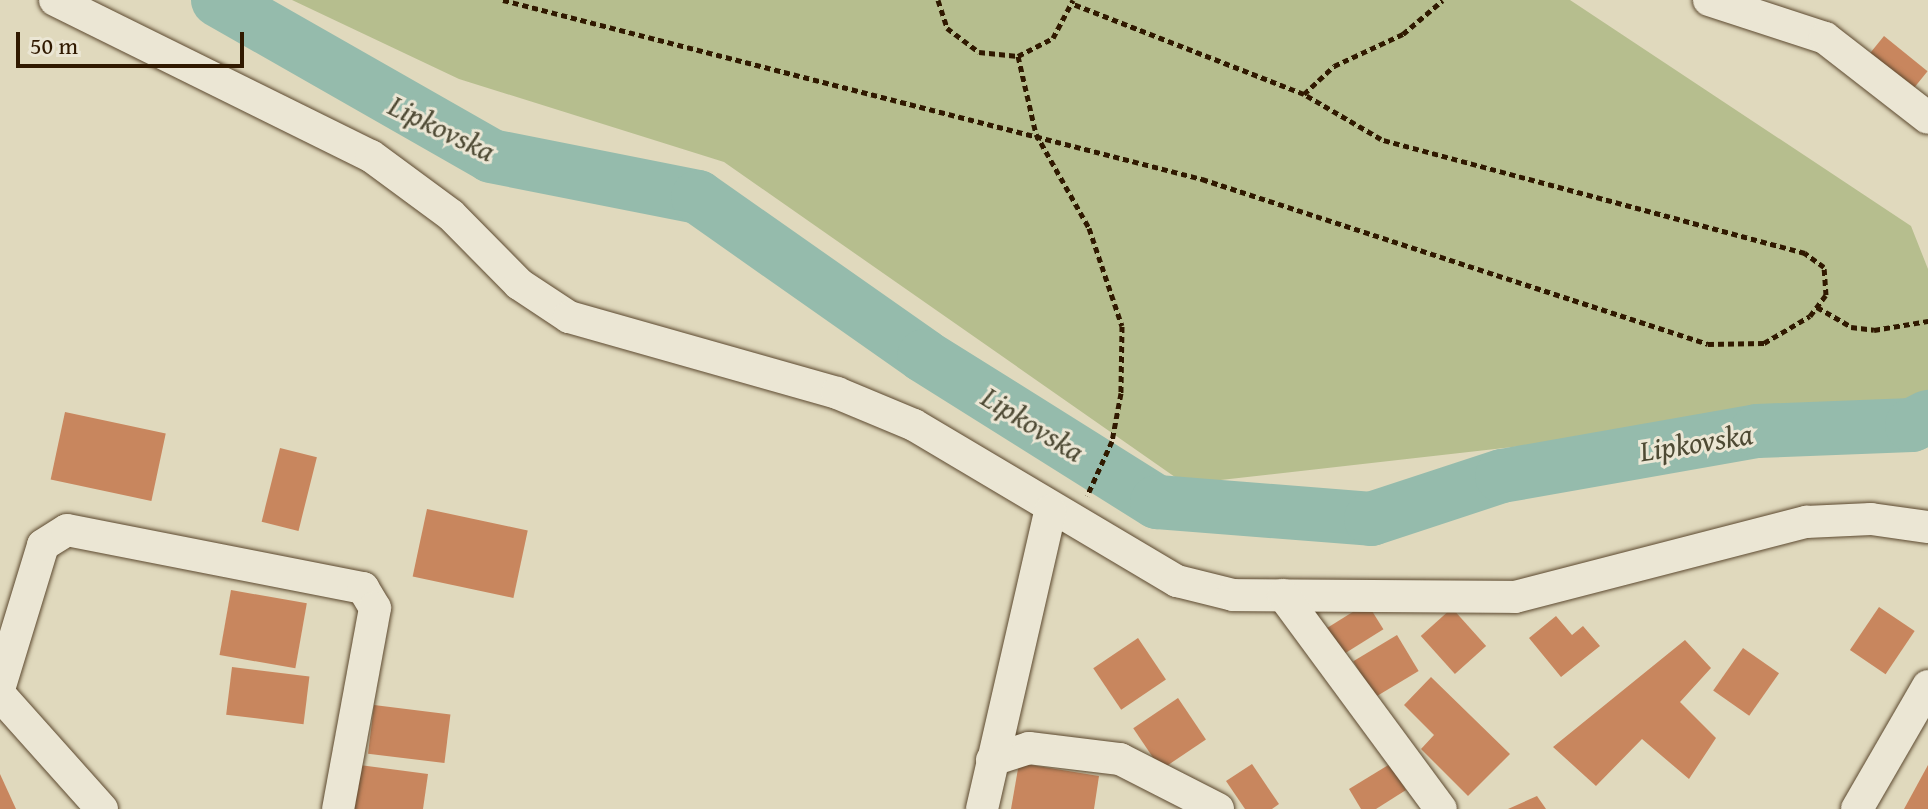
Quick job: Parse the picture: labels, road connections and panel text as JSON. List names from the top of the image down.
{
  "water": ["Lipkovska"],
  "scale_bar": "50 m"
}
